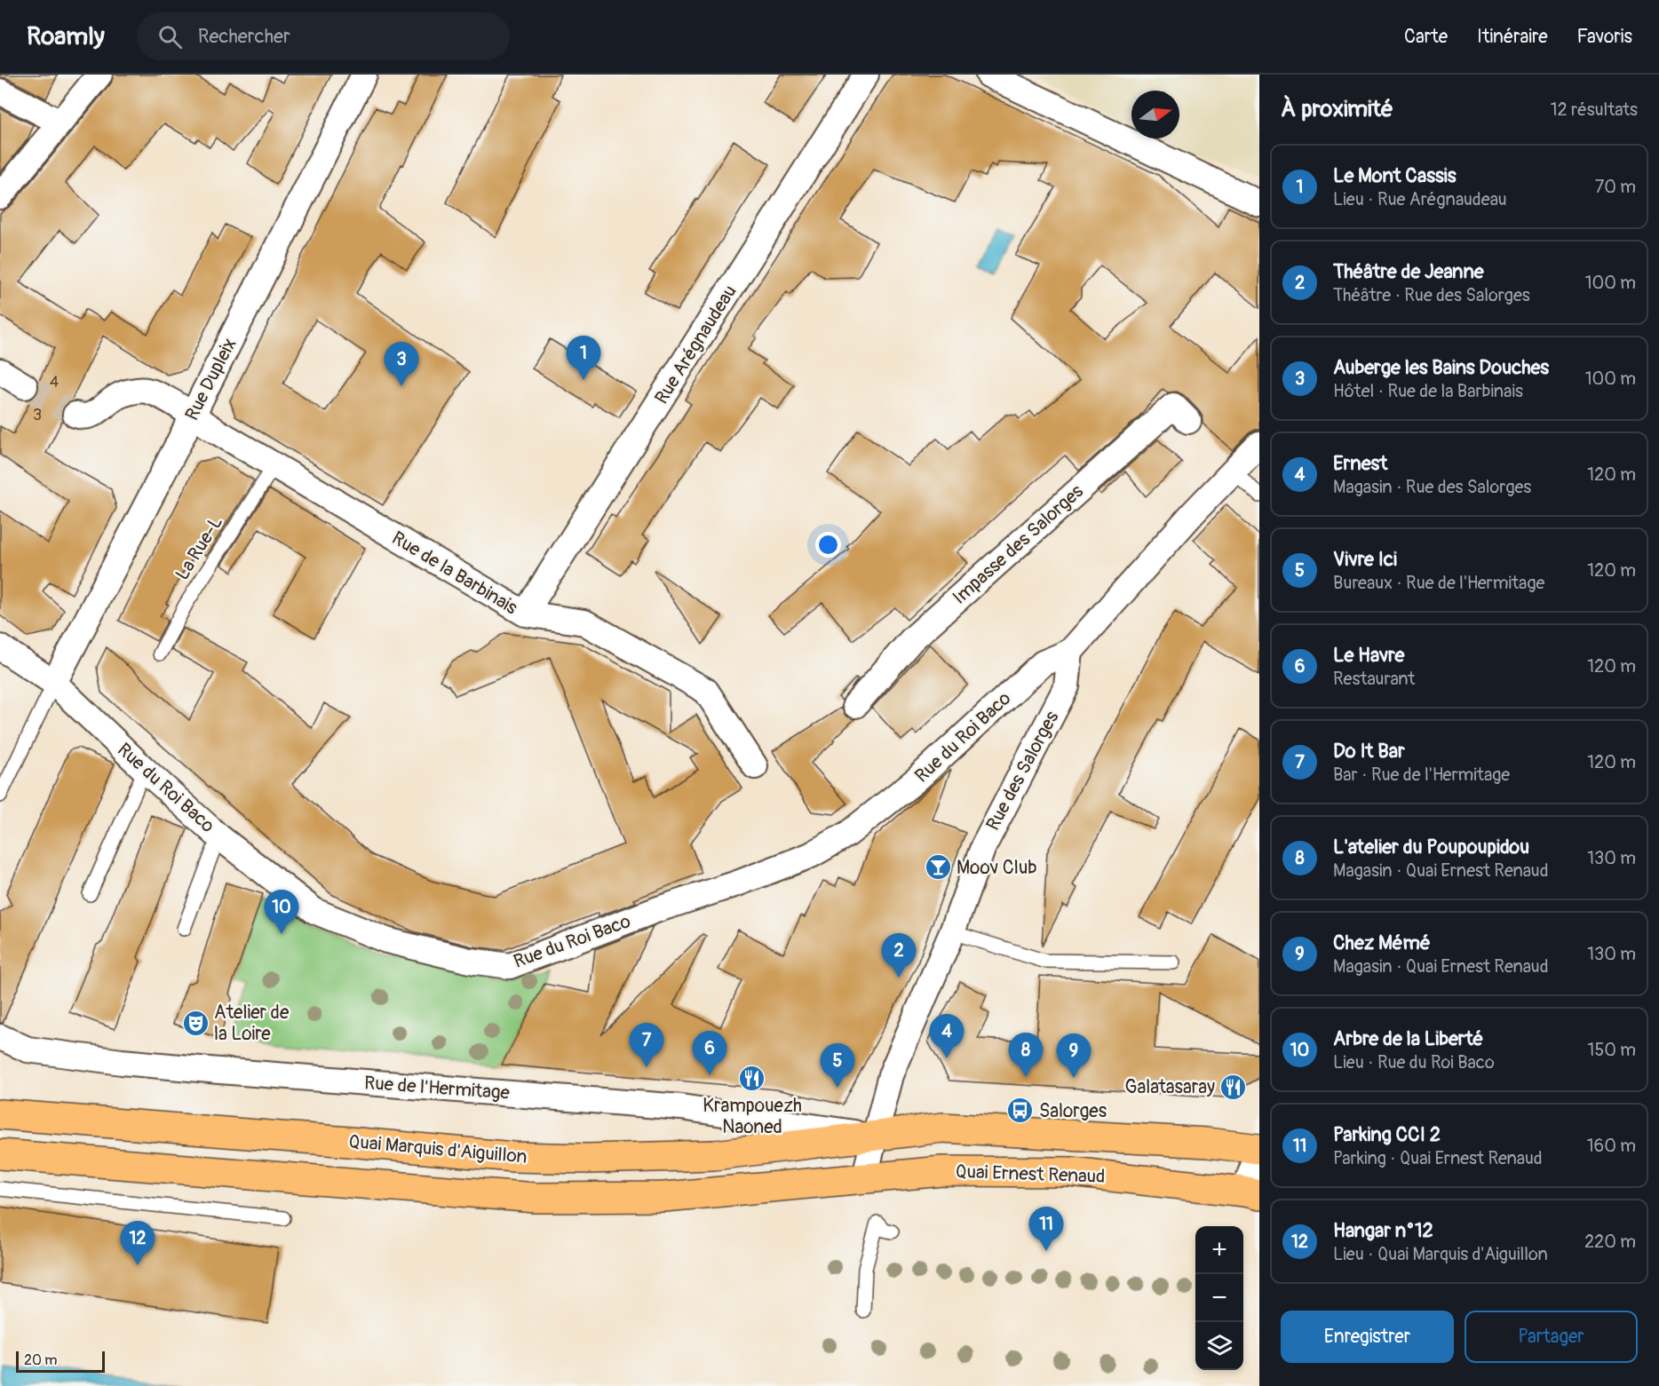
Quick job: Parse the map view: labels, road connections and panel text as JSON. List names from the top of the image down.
{
  "streets": {
    "main road": ["Quai Marquis d'Aiguillon", "Quai Ernest Renaud"],
    "street": [
      "Rue Arégnaudeau",
      "Rue Dupleix",
      "Impasse des Salorges",
      "Rue de la Barbinais",
      "Rue du Roi Baco",
      "Rue des Salorges",
      "Rue de l'Hermitage"
    ],
    "lane": ["La Rue-L"]
  },
  "crossings": [
    ["Rue Arégnaudeau", "Rue de la Barbinais"],
    ["Rue Dupleix", "Rue de la Barbinais"],
    ["Rue Dupleix", "Rue du Roi Baco"],
    ["La Rue-L", "Rue de la Barbinais"],
    ["Rue du Roi Baco", "Rue des Salorges"],
    ["Rue des Salorges", "Rue de l'Hermitage"],
    ["Rue des Salorges", "Quai Marquis d'Aiguillon"],
    ["Rue des Salorges", "Quai Ernest Renaud"],
    ["Rue de l'Hermitage", "Quai Marquis d'Aiguillon"]
  ],
  "places": {
    "bar": ["Moov Club"],
    "theatre": ["Atelier de la Loire"],
    "restaurant": ["Krampouezh Naoned", "Galatasaray"],
    "bus stop": ["Salorges"]
  },
  "house_numbers": ["4", "3"],
  "scale_bar": "20 m",
  "north": "right",
  "page": {
    "header": "Roamly",
    "search": "Rechercher",
    "nav": ["Carte", "Itinéraire", "Favoris"],
    "heading": ["À proximité", "12 résultats"],
    "list": [
      {
        "mark": "1",
        "name": "Le Mont Cassis",
        "note": "Lieu · Rue Arégnaudeau",
        "value": "70 m"
      },
      {
        "mark": "2",
        "name": "Théâtre de Jeanne",
        "note": "Théâtre · Rue des Salorges",
        "value": "100 m"
      },
      {
        "mark": "3",
        "name": "Auberge les Bains Douches",
        "note": "Hôtel · Rue de la Barbinais",
        "value": "100 m"
      },
      {
        "mark": "4",
        "name": "Ernest",
        "note": "Magasin · Rue des Salorges",
        "value": "120 m"
      },
      {
        "mark": "5",
        "name": "Vivre Ici",
        "note": "Bureaux · Rue de l'Hermitage",
        "value": "120 m"
      },
      {
        "mark": "6",
        "name": "Le Havre",
        "note": "Restaurant",
        "value": "120 m"
      },
      {
        "mark": "7",
        "name": "Do It Bar",
        "note": "Bar · Rue de l'Hermitage",
        "value": "120 m"
      },
      {
        "mark": "8",
        "name": "L'atelier du Poupoupidou",
        "note": "Magasin · Quai Ernest Renaud",
        "value": "130 m"
      },
      {
        "mark": "9",
        "name": "Chez Mémé",
        "note": "Magasin · Quai Ernest Renaud",
        "value": "130 m"
      },
      {
        "mark": "10",
        "name": "Arbre de la Liberté",
        "note": "Lieu · Rue du Roi Baco",
        "value": "150 m"
      },
      {
        "mark": "11",
        "name": "Parking CCI 2",
        "note": "Parking · Quai Ernest Renaud",
        "value": "160 m"
      },
      {
        "mark": "12",
        "name": "Hangar n°12",
        "note": "Lieu · Quai Marquis d'Aiguillon",
        "value": "220 m"
      }
    ],
    "pins": [
      "1",
      "3",
      "10",
      "2",
      "4",
      "7",
      "6",
      "8",
      "9",
      "5",
      "11",
      "12"
    ],
    "map_buttons": ["+", "−"],
    "buttons": ["Enregistrer", "Partager"],
    "scale": "20 m"
  }
}
